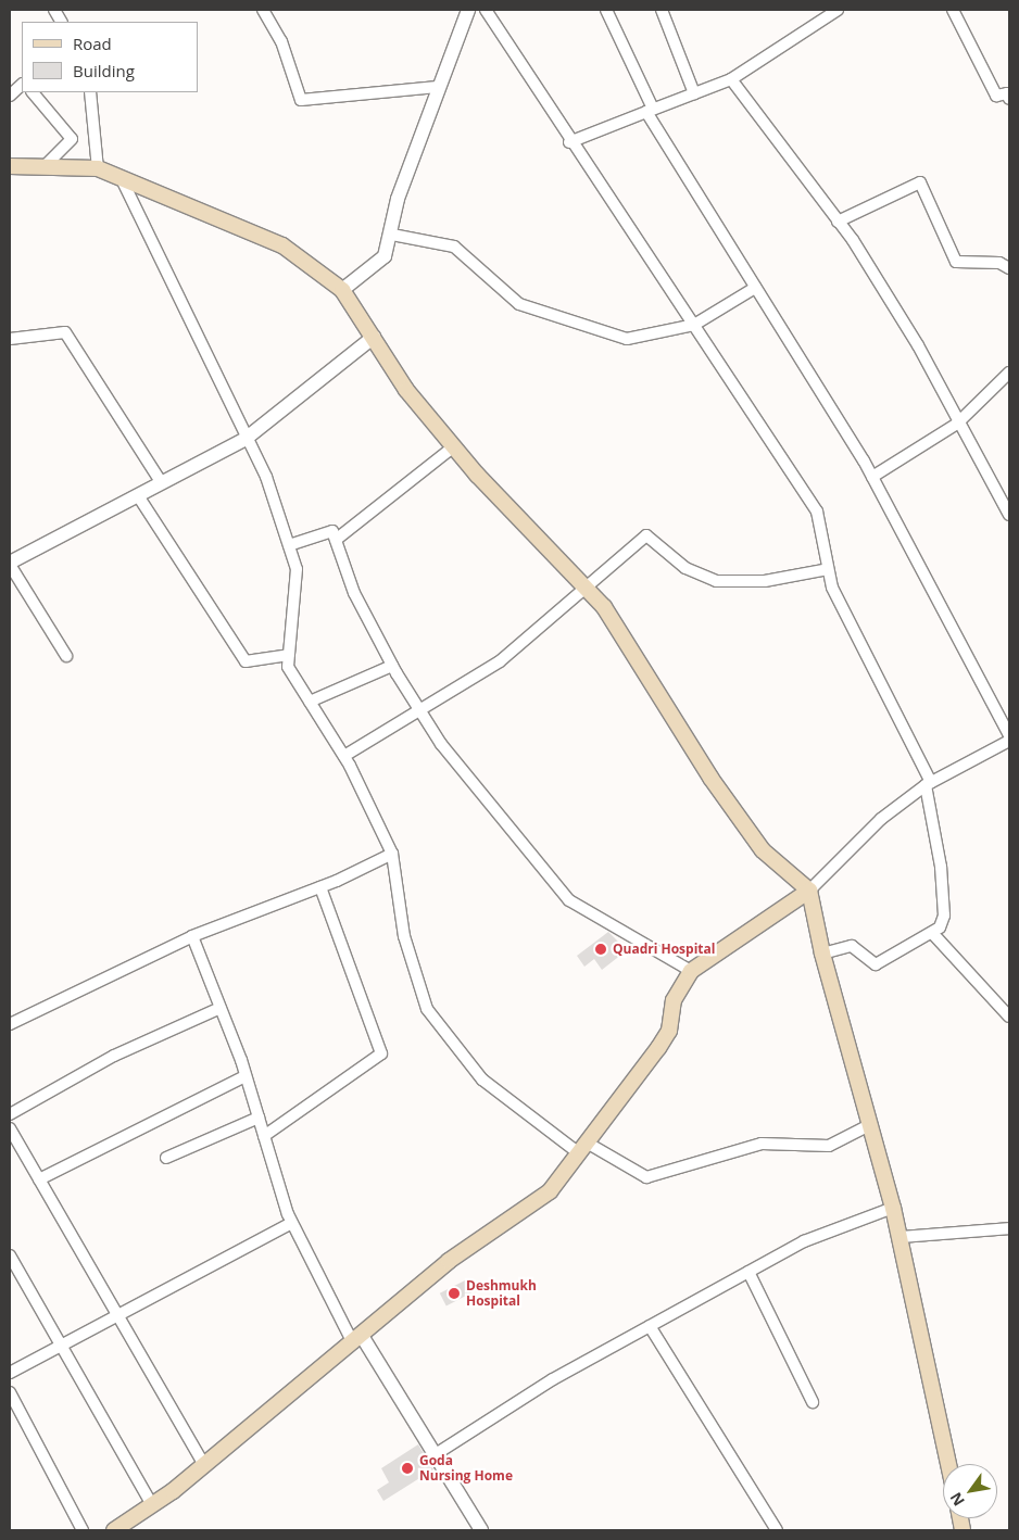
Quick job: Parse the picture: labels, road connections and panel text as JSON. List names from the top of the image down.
{
  "places": ["Quadri Hospital", "Deshmukh Hospital", "Goda Nursing Home"],
  "legend": ["Road", "Building"],
  "north": "bottom left"
}
